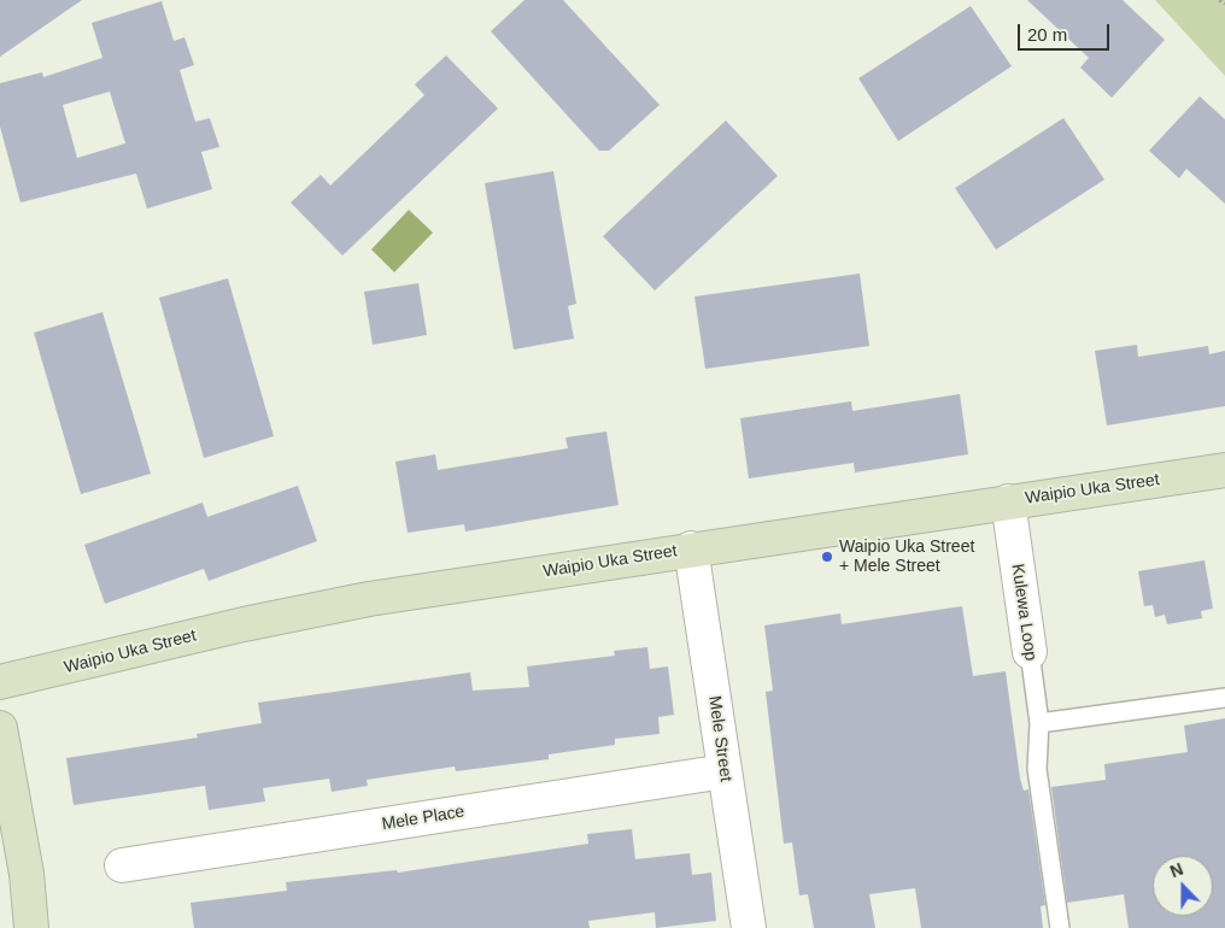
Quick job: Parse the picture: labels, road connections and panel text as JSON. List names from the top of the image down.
{
  "streets": {
    "street": [
      "Waipio Uka Street",
      "Kulewa Loop",
      "Mele Street",
      "Mele Place"
    ]
  },
  "crossings": [
    ["Waipio Uka Street", "Kulewa Loop"],
    ["Waipio Uka Street", "Mele Street"],
    ["Mele Street", "Mele Place"]
  ],
  "places": ["Waipio Uka Street + Mele Street"],
  "scale_bar": "20 m",
  "north": "top"
}
